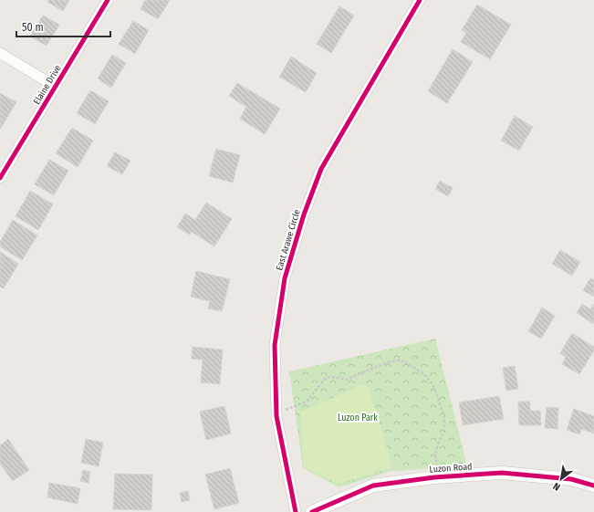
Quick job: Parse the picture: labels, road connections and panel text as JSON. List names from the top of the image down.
{
  "streets": {
    "street": ["Elaine Drive", "East Arawe Circle", "Luzon Road"]
  },
  "parks": ["Luzon Park"],
  "scale_bar": "50 m",
  "north": "bottom left"
}
